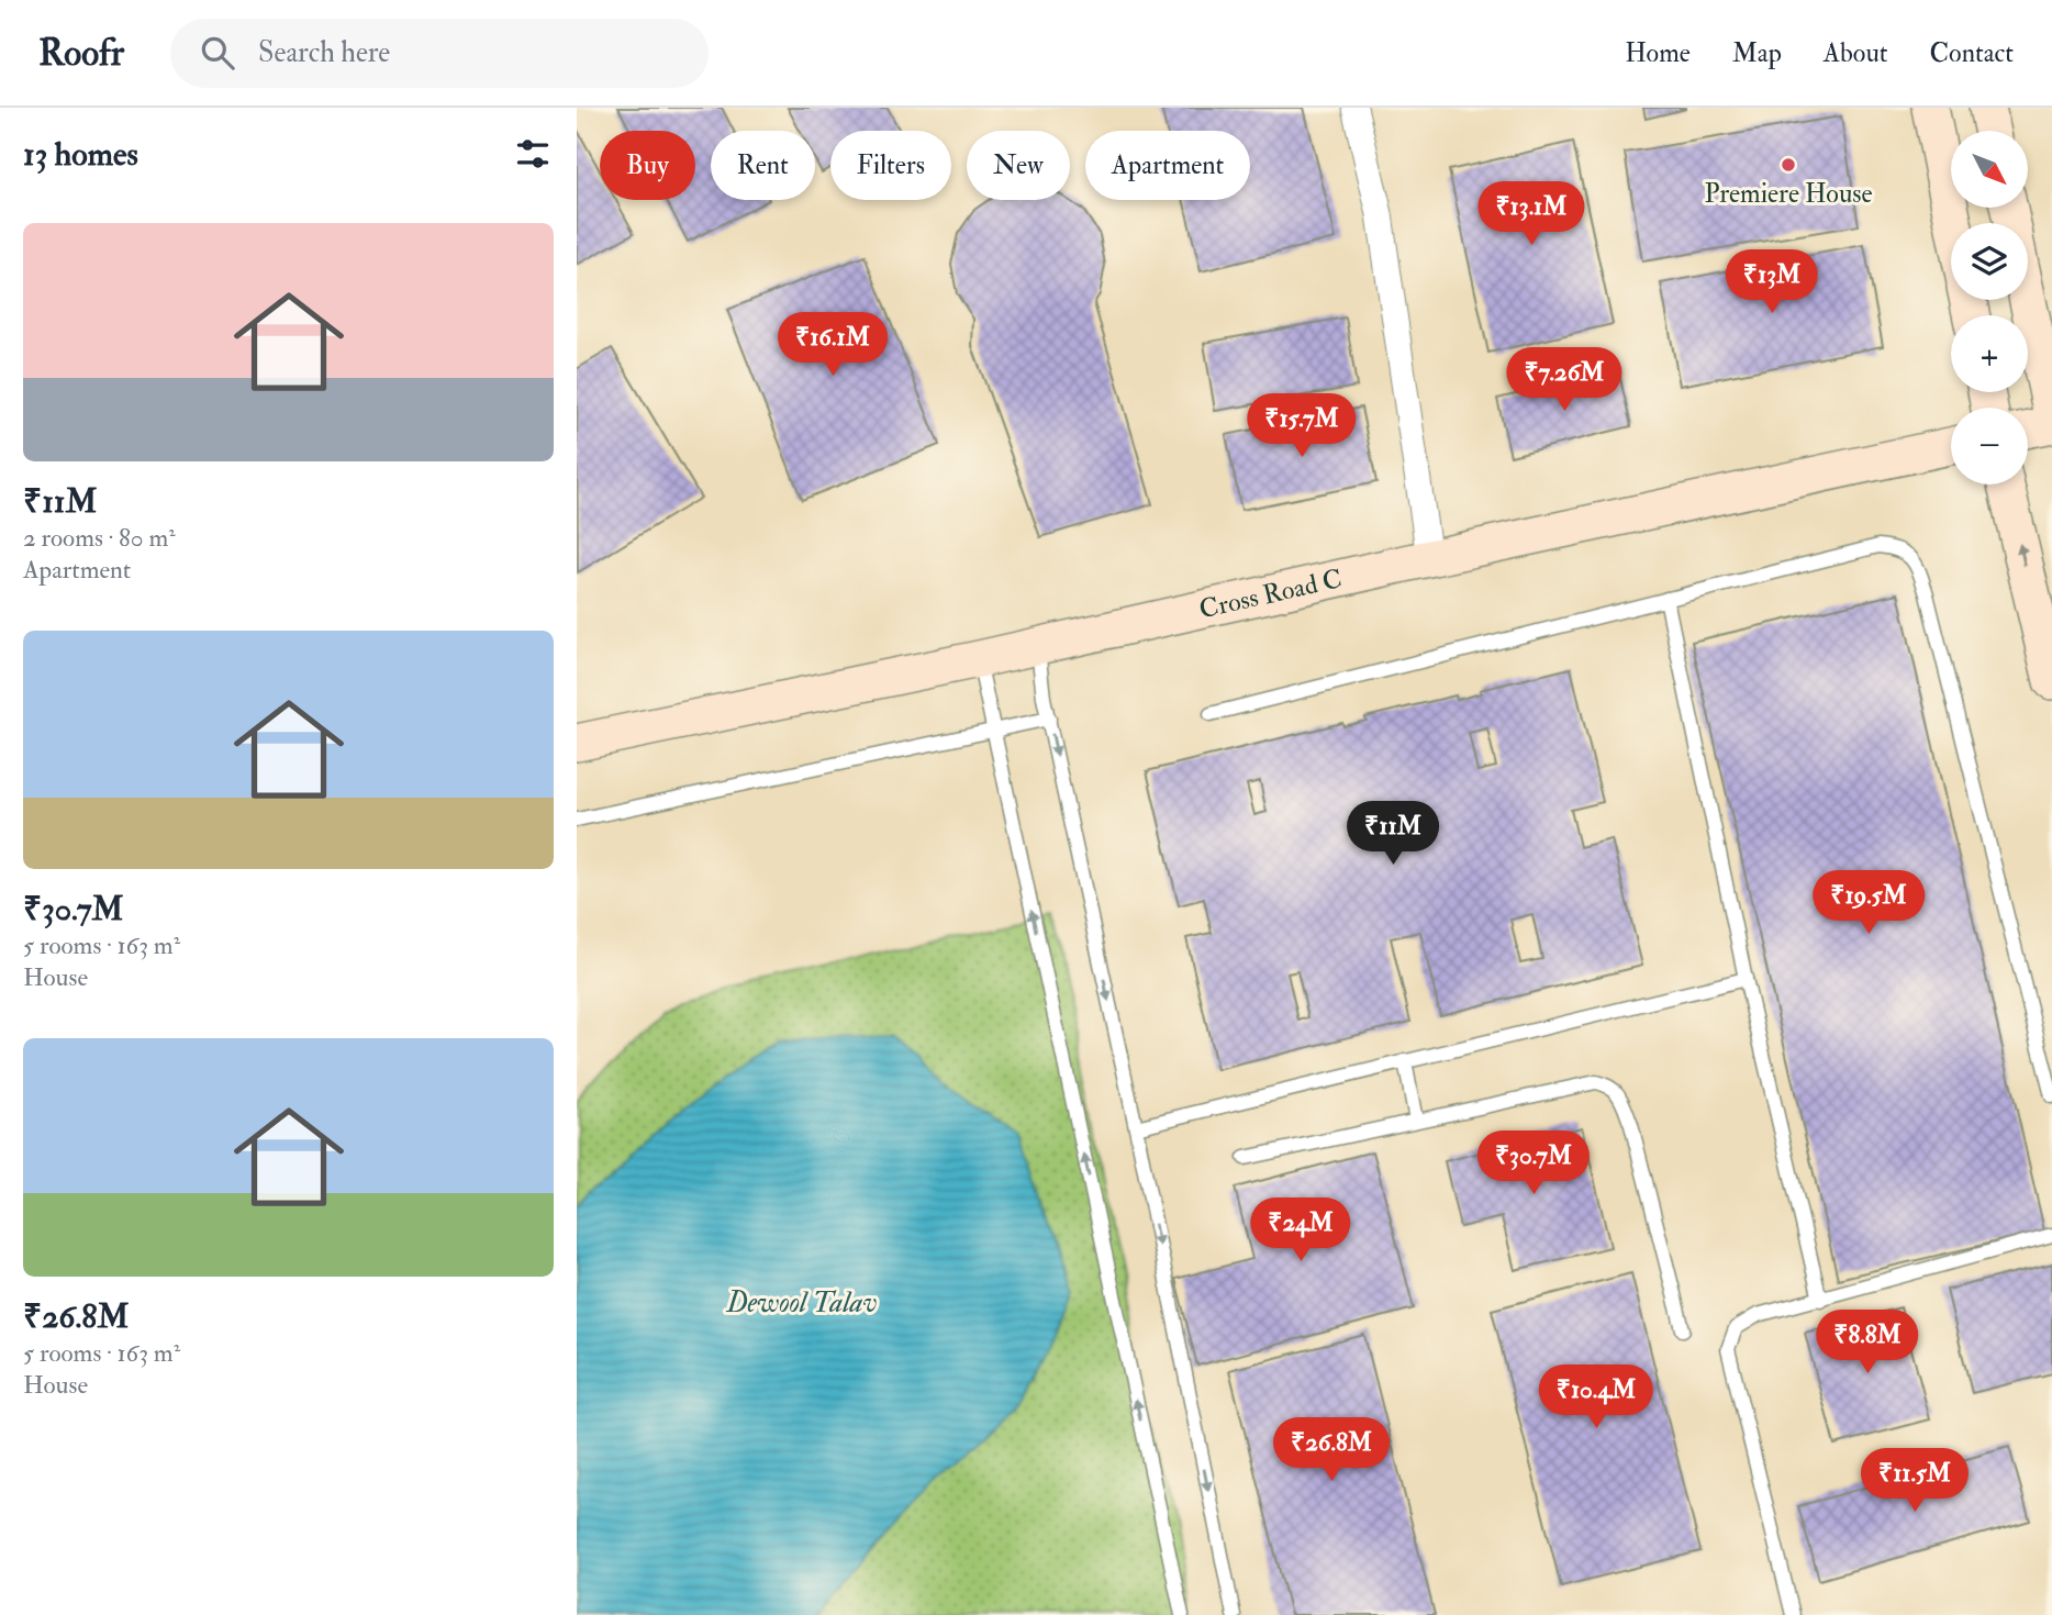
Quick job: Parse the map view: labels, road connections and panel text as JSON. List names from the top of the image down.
{
  "streets": {
    "main road": ["Cross Road C"]
  },
  "water": ["Dewool Talav"],
  "places": ["Premiere House"],
  "north": "bottom right",
  "page": {
    "header": "Roofr",
    "search": "Search here",
    "nav": [
      "Home",
      "Map",
      "About",
      "Contact"
    ],
    "heading": "13 homes",
    "map_buttons": ["+", "−"],
    "chip": [
      "Buy",
      "Rent",
      "Filters",
      "New",
      "Apartment"
    ],
    "price": [
      "₹13.1M",
      "₹13M",
      "₹16.1M",
      "₹7.26M",
      "₹15.7M",
      "₹11M",
      "₹19.5M",
      "₹30.7M",
      "₹24M",
      "₹8.8M",
      "₹10.4M",
      "₹26.8M",
      "₹11.5M"
    ],
    "list": [
      {
        "name": "₹11M",
        "note": "2 rooms · 80 m² · Apartment"
      },
      {
        "name": "₹30.7M",
        "note": "5 rooms · 163 m² · House"
      },
      {
        "name": "₹26.8M",
        "note": "5 rooms · 163 m² · House"
      }
    ]
  }
}
